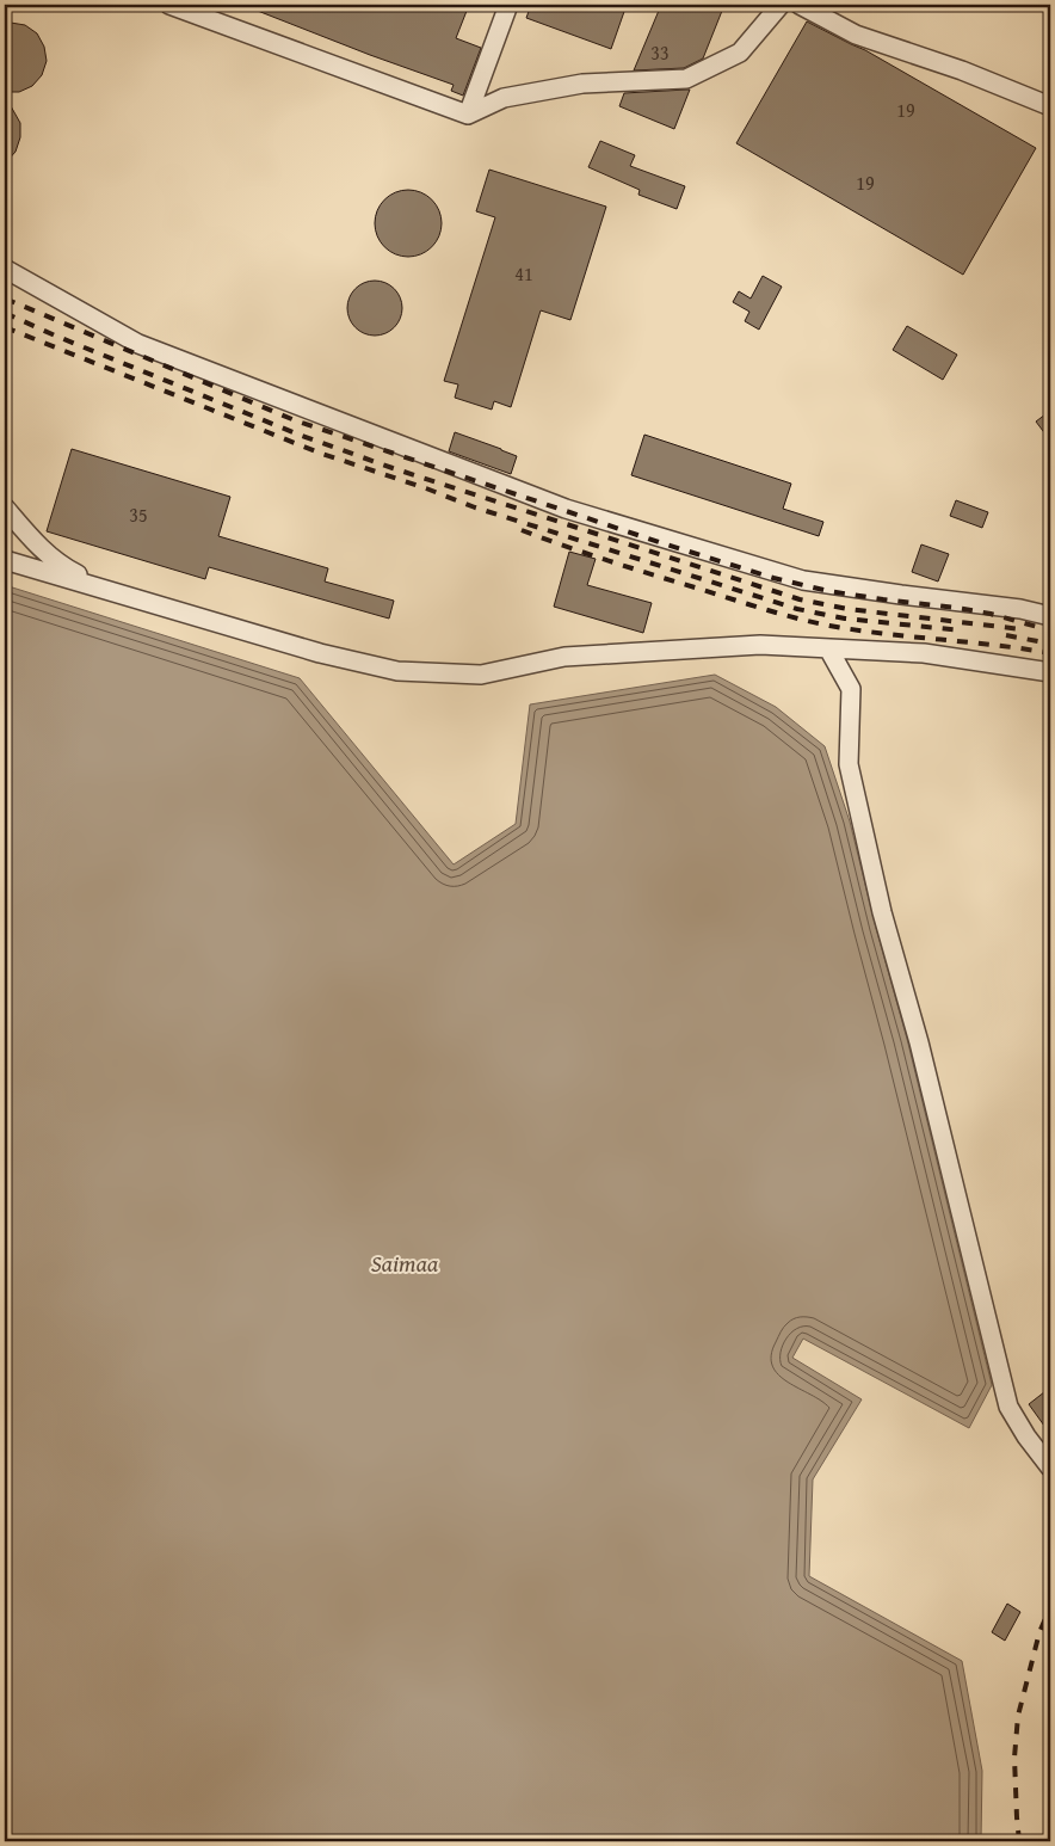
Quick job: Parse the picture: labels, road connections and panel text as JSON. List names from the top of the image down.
{
  "water": ["Saimaa"],
  "house_numbers": [
    "33",
    "19",
    "19",
    "41",
    "35"
  ]
}
